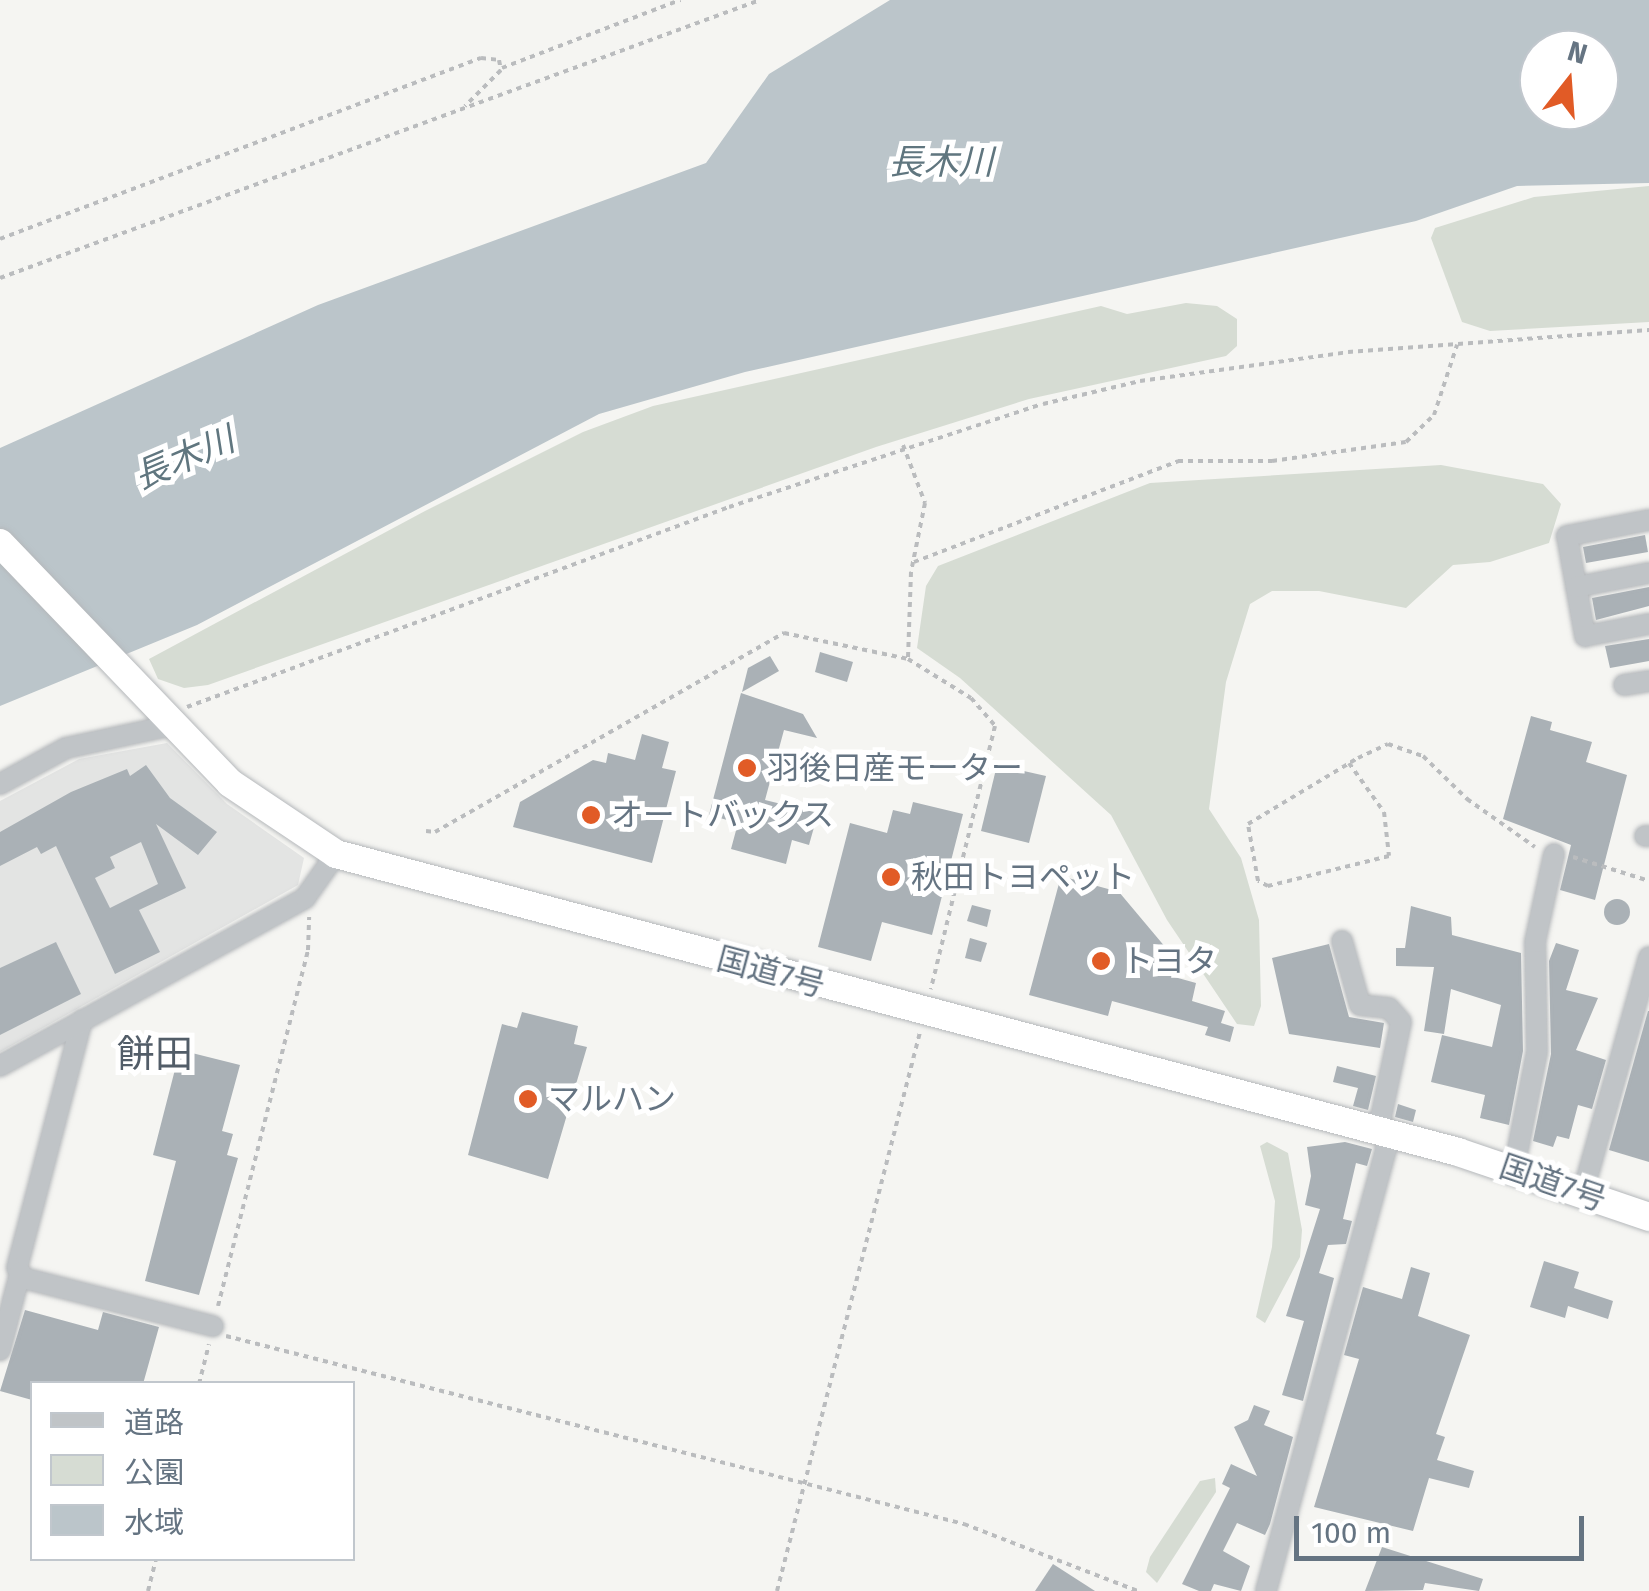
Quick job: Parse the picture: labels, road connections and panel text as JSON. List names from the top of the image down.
{
  "streets": {
    "highway": ["国道7号"]
  },
  "districts": ["餅田"],
  "water": ["長木川"],
  "places": [
    "羽後日産モーター",
    "オートバックス",
    "秋田トヨペット",
    "トヨタ",
    "マルハン"
  ],
  "legend": ["道路", "公園", "水域"],
  "scale_bar": "100 m",
  "north": "top"
}
